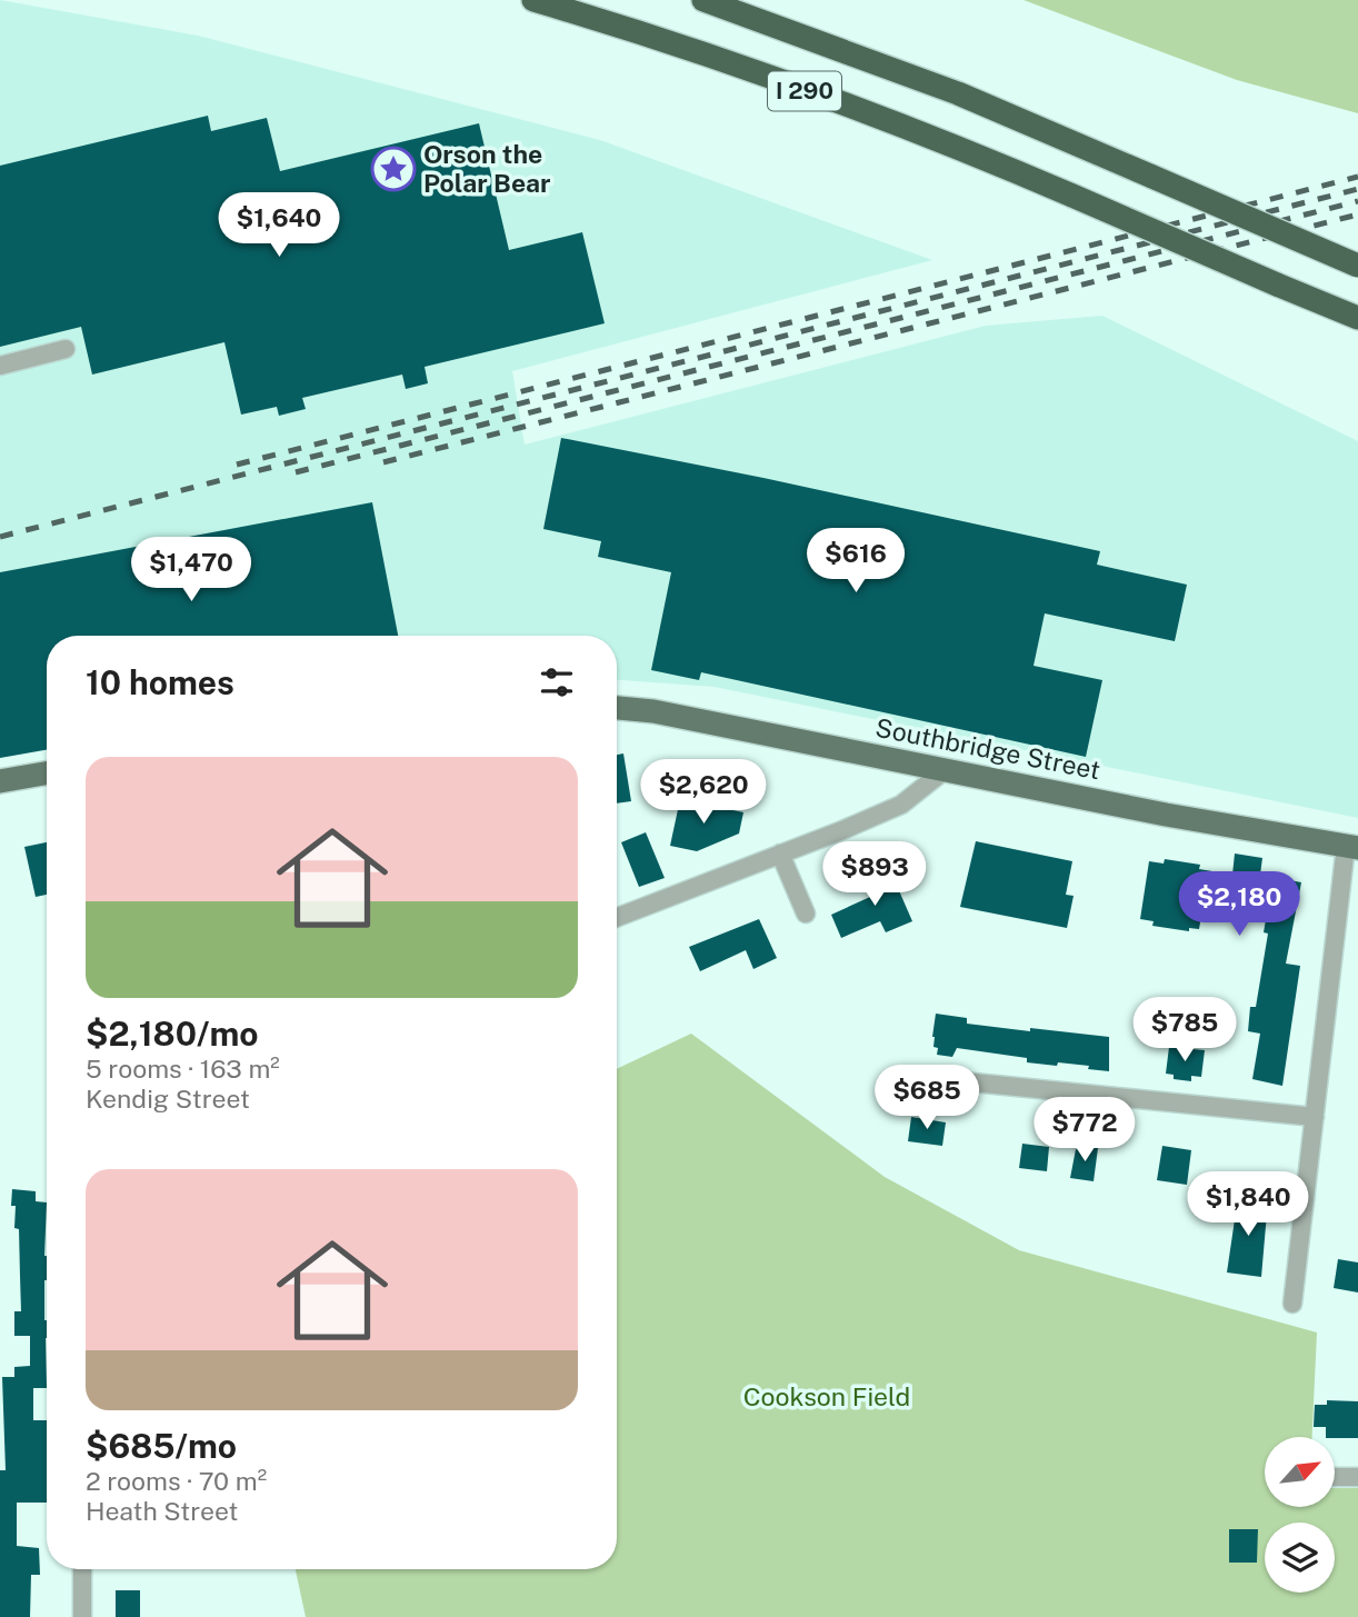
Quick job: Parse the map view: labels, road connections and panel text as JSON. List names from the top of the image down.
{
  "streets": {
    "highway": ["I 290"],
    "main road": ["Southbridge Street"]
  },
  "parks": ["Cookson Field"],
  "places": {
    "place": ["Orson the Polar Bear"]
  },
  "north": "top right",
  "page": {
    "price": [
      "$1,640",
      "$616",
      "$1,470",
      "$2,620",
      "$893",
      "$2,180",
      "$785",
      "$685",
      "$772",
      "$1,840"
    ],
    "heading": "10 homes",
    "list": [
      {
        "name": "$2,180/mo",
        "note": "5 rooms · 163 m² · Kendig Street"
      },
      {
        "name": "$685/mo",
        "note": "2 rooms · 70 m² · Heath Street"
      }
    ]
  }
}
